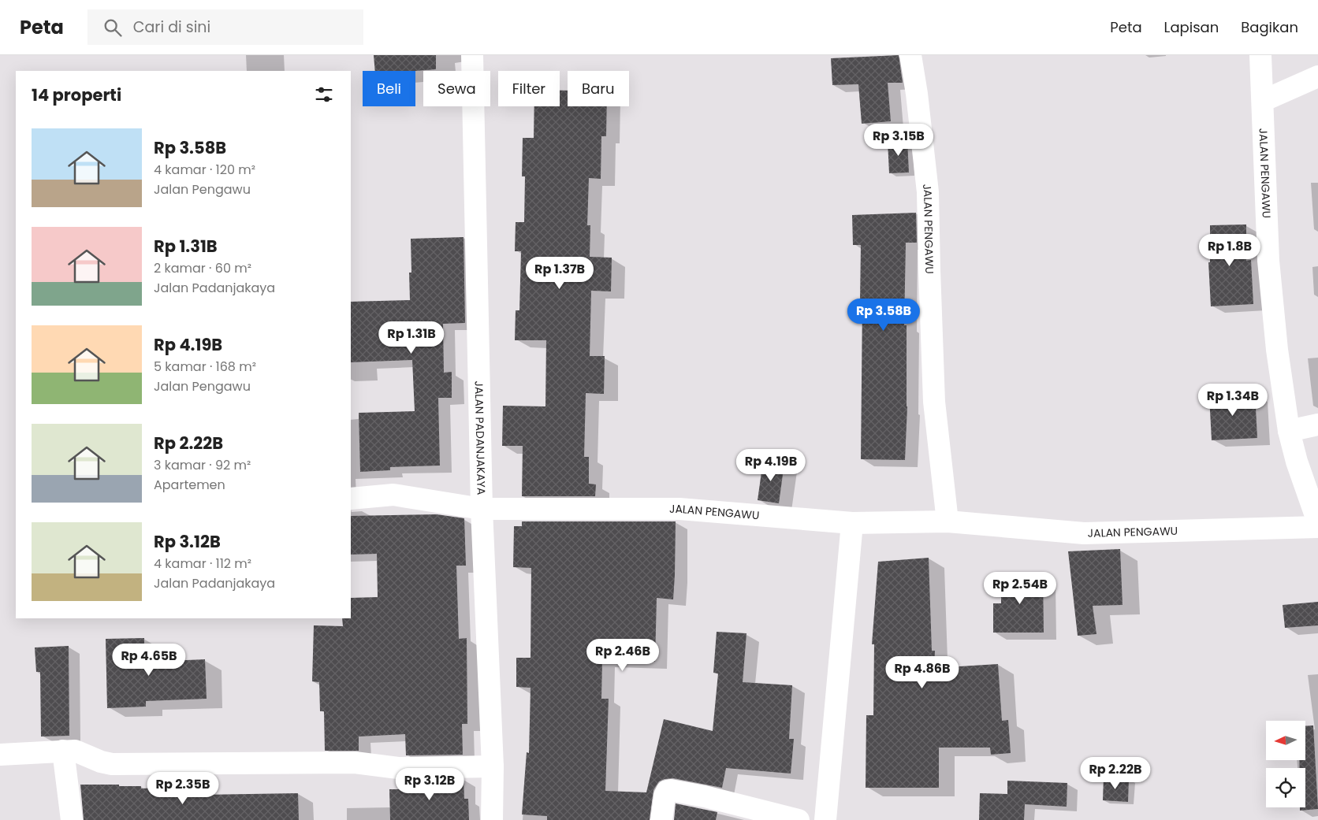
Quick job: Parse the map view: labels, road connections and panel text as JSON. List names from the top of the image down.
{
  "streets": {
    "street": ["JALAN PENGAWU", "JALAN PADANJAKAYA"]
  },
  "crossings": [
    ["JALAN PENGAWU", "JALAN PADANJAKAYA"]
  ],
  "north": "left",
  "page": {
    "header": "Peta",
    "search": "Cari di sini",
    "nav": ["Peta", "Lapisan", "Bagikan"],
    "chip": [
      "Beli",
      "Sewa",
      "Filter",
      "Baru"
    ],
    "heading": "14 properti",
    "list": [
      {
        "name": "Rp 3.58B",
        "note": "4 kamar · 120 m² · Jalan Pengawu"
      },
      {
        "name": "Rp 1.31B",
        "note": "2 kamar · 60 m² · Jalan Padanjakaya"
      },
      {
        "name": "Rp 4.19B",
        "note": "5 kamar · 168 m² · Jalan Pengawu"
      },
      {
        "name": "Rp 2.22B",
        "note": "3 kamar · 92 m² · Apartemen"
      },
      {
        "name": "Rp 3.12B",
        "note": "4 kamar · 112 m² · Jalan Padanjakaya"
      }
    ],
    "price": [
      "Rp 3.15B",
      "Rp 1.8B",
      "Rp 1.37B",
      "Rp 3.58B",
      "Rp 1.31B",
      "Rp 1.34B",
      "Rp 4.19B",
      "Rp 2.54B",
      "Rp 2.46B",
      "Rp 4.65B",
      "Rp 4.86B",
      "Rp 2.22B",
      "Rp 3.12B",
      "Rp 2.35B"
    ]
  }
}
